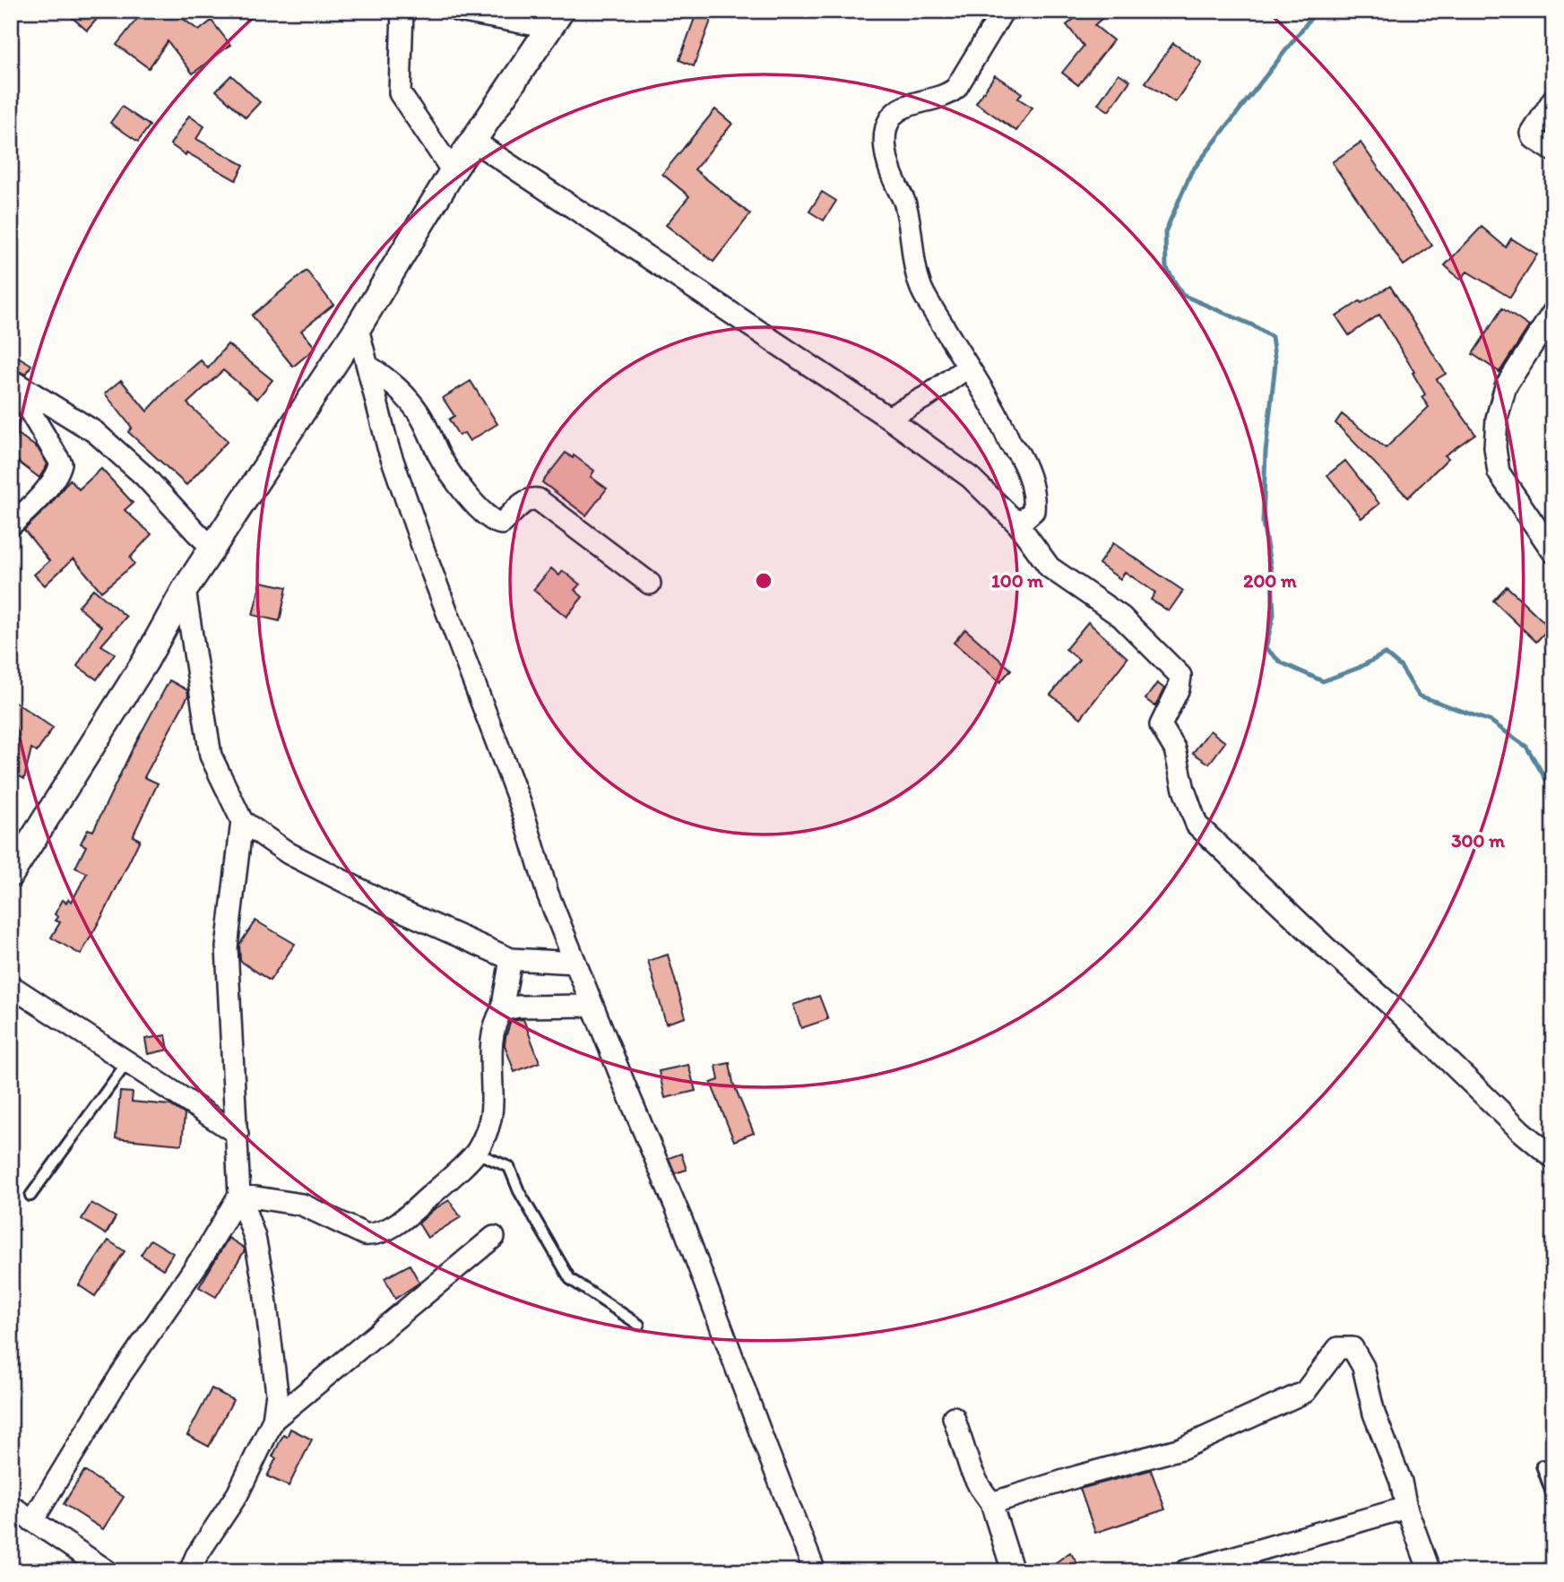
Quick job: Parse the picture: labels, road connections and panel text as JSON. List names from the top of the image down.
{
  "rings": ["100 m", "200 m", "300 m"]
}
